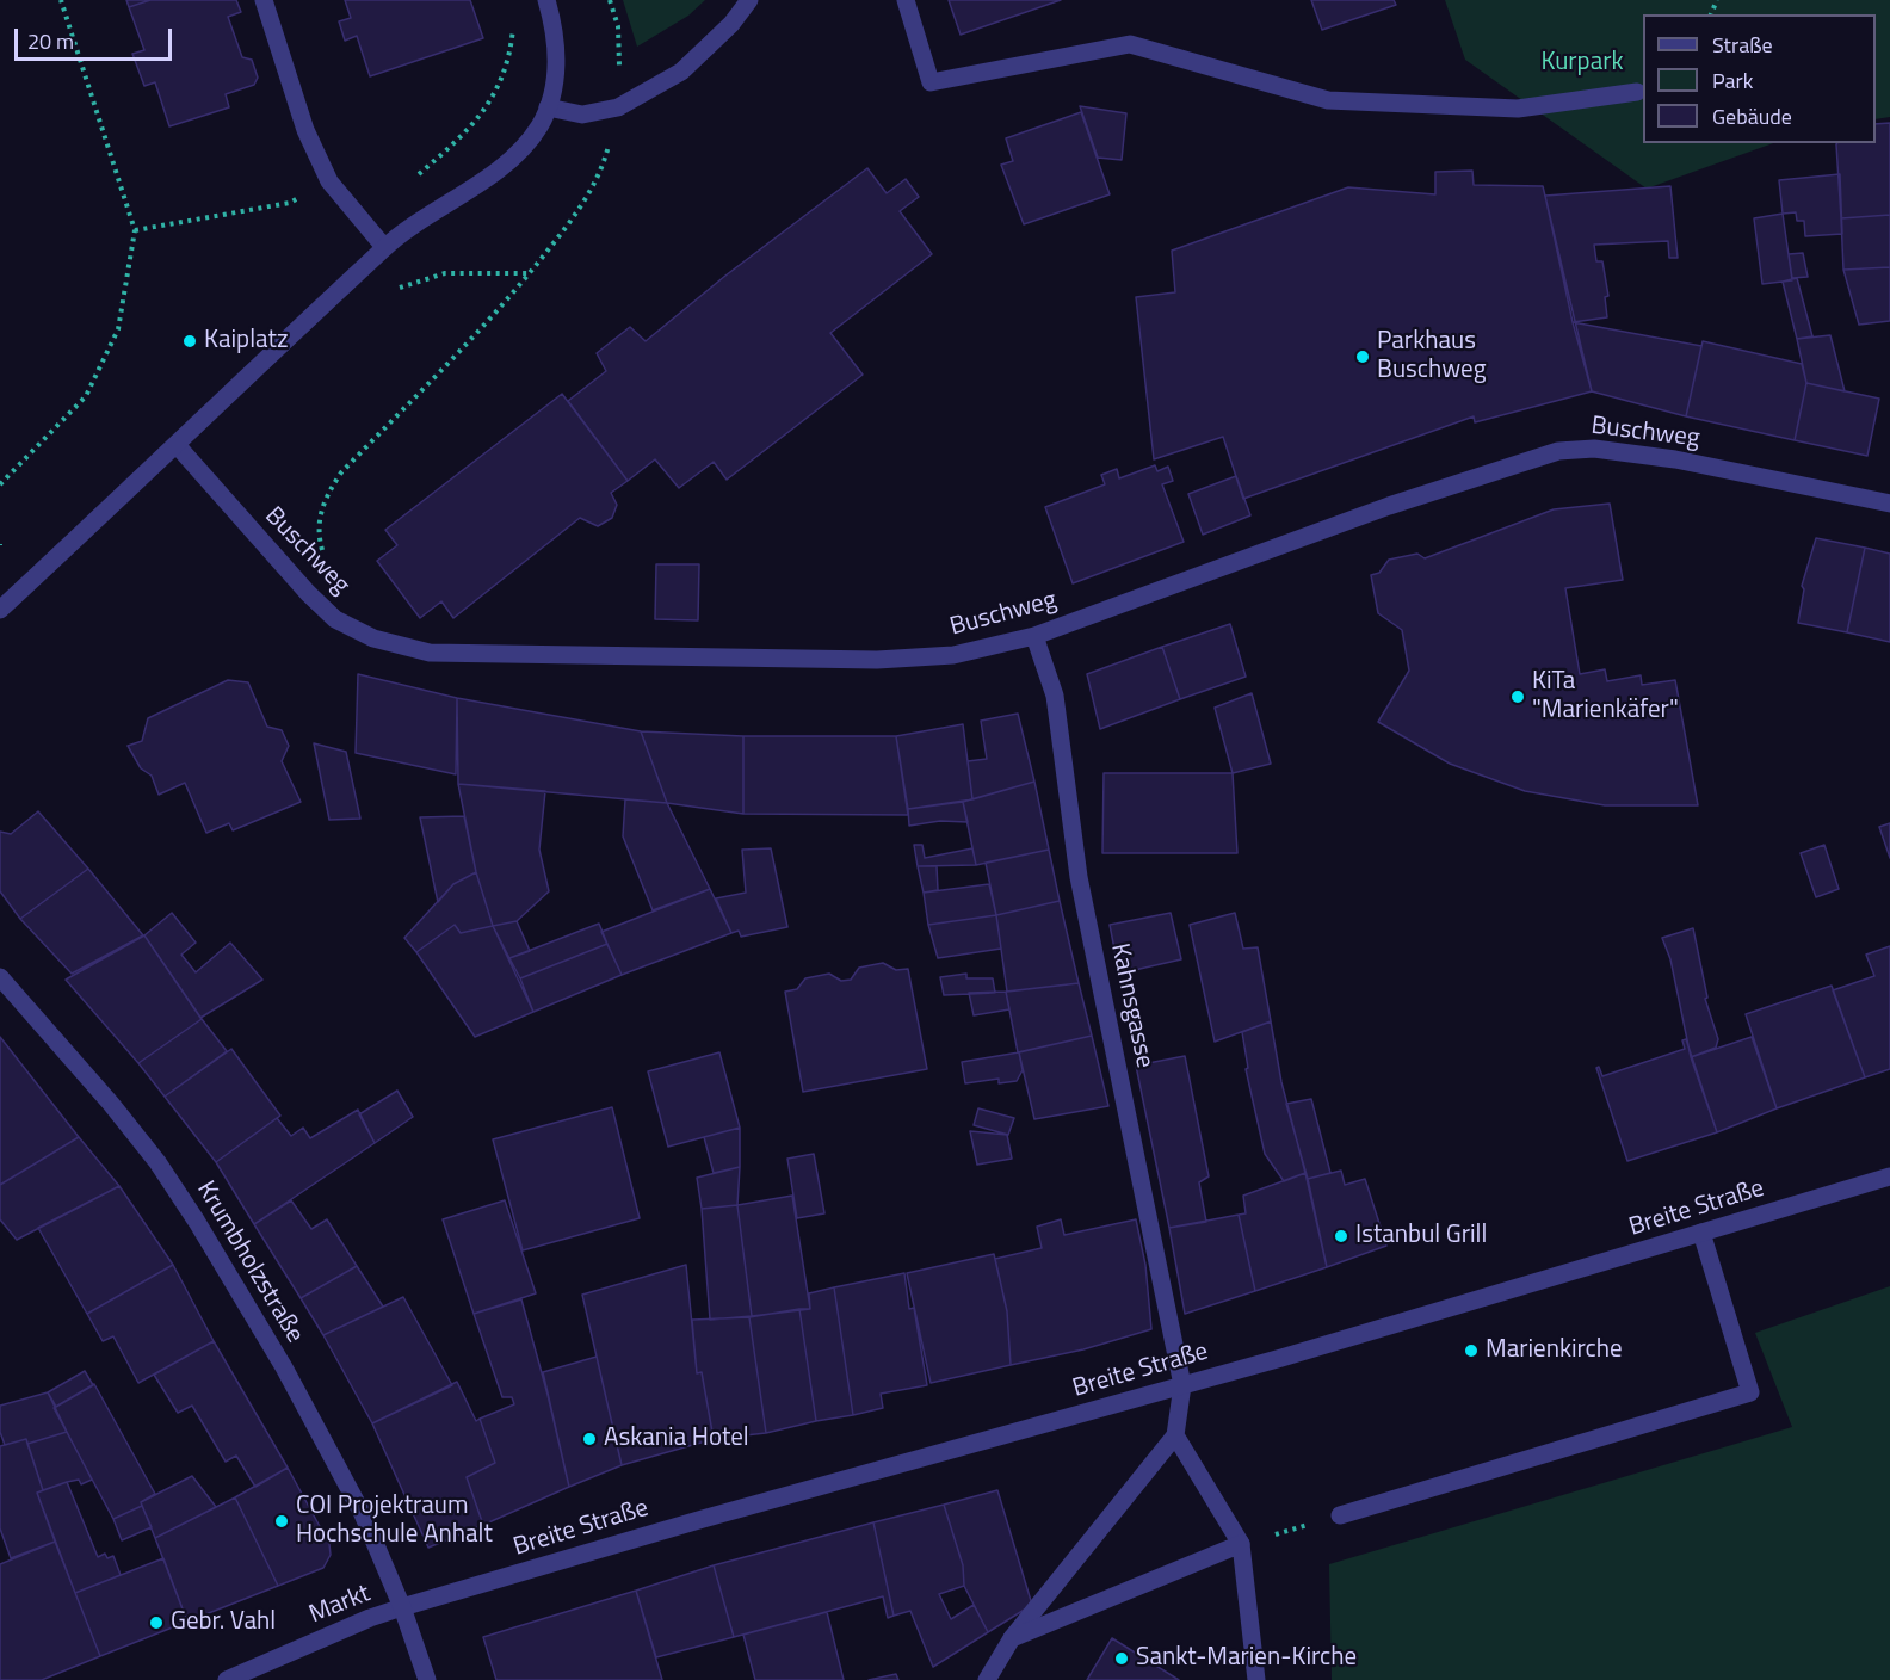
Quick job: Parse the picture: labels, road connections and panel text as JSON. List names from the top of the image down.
{
  "streets": {
    "street": [
      "Buschweg",
      "Kahnsgasse",
      "Breite Straße",
      "Krumbholzstraße",
      "Markt"
    ]
  },
  "crossings": [
    ["Buschweg", "Kahnsgasse"],
    ["Kahnsgasse", "Breite Straße"],
    ["Breite Straße", "Krumbholzstraße"],
    ["Breite Straße", "Markt"],
    ["Krumbholzstraße", "Markt"]
  ],
  "parks": ["Kurpark"],
  "places": [
    "Kaiplatz",
    "Parkhaus Buschweg",
    "KiTa \"Marienkäfer\"",
    "Istanbul Grill",
    "Marienkirche",
    "Askania Hotel",
    "COI Projektraum Hochschule Anhalt",
    "Gebr. Vahl",
    "Sankt-Marien-Kirche"
  ],
  "legend": ["Straße", "Park", "Gebäude"],
  "scale_bar": "20 m"
}
